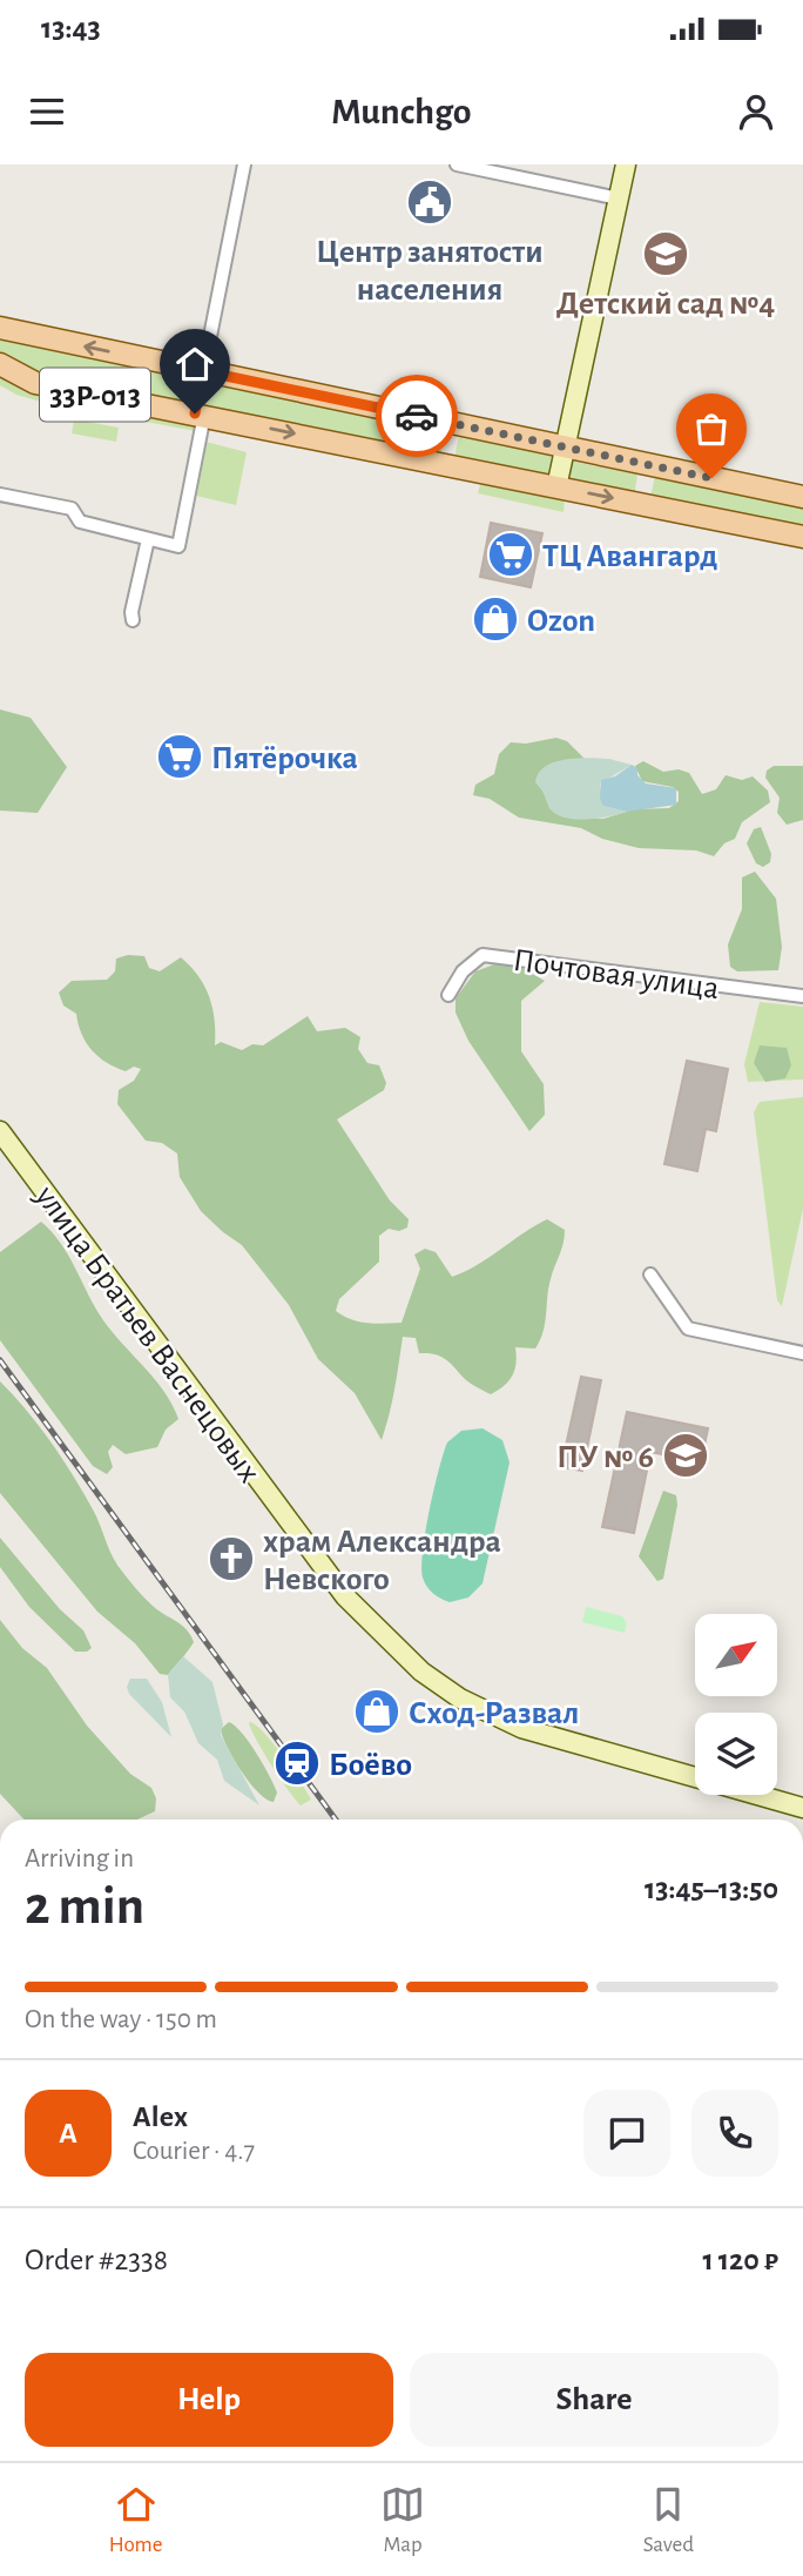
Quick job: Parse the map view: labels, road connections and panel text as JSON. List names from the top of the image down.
{
  "streets": {
    "main road": ["33Р-013", "улица Братьев Васнецовых"],
    "street": ["Почтовая улица"]
  },
  "places": {
    "public building": ["Центр занятости населения"],
    "school or university": ["Детский сад №4", "ПУ № 6"],
    "supermarket": ["ТЦ Авангард", "Пятёрочка"],
    "shop": ["Ozon", "Сход-Развал"],
    "church": ["храм Александра Невского"],
    "station": ["Боёво"]
  },
  "north": "top right",
  "page": {
    "status": "13:43",
    "header": "Munchgo",
    "heading": ["2 min", "Arriving in", "13:45–13:50"],
    "panel": [
      "Alex",
      "Courier · 4.7",
      "Order #2338",
      "1 120 ₽"
    ],
    "bar": "On the way · 150 m",
    "round": "A",
    "buttons": ["Help", "Share"],
    "tabs": ["Home", "Map", "Saved"]
  }
}
